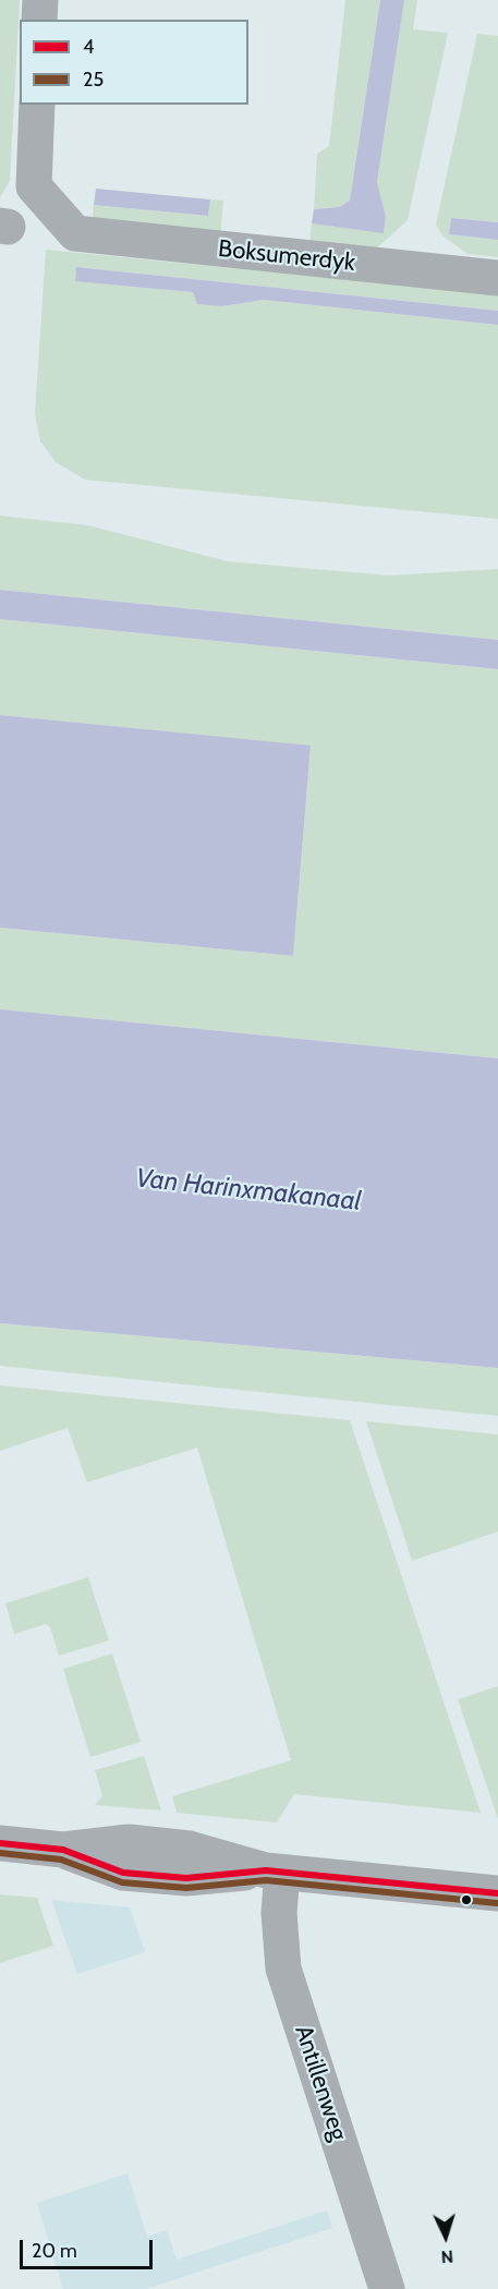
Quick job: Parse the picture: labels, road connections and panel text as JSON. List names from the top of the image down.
{
  "streets": {
    "street": ["Boksumerdyk", "Antillenweg"]
  },
  "water": ["Van Harinxmakanaal"],
  "lines": ["transit line 4", "transit line 25"],
  "legend": ["4", "25"],
  "scale_bar": "20 m",
  "north": "bottom"
}
